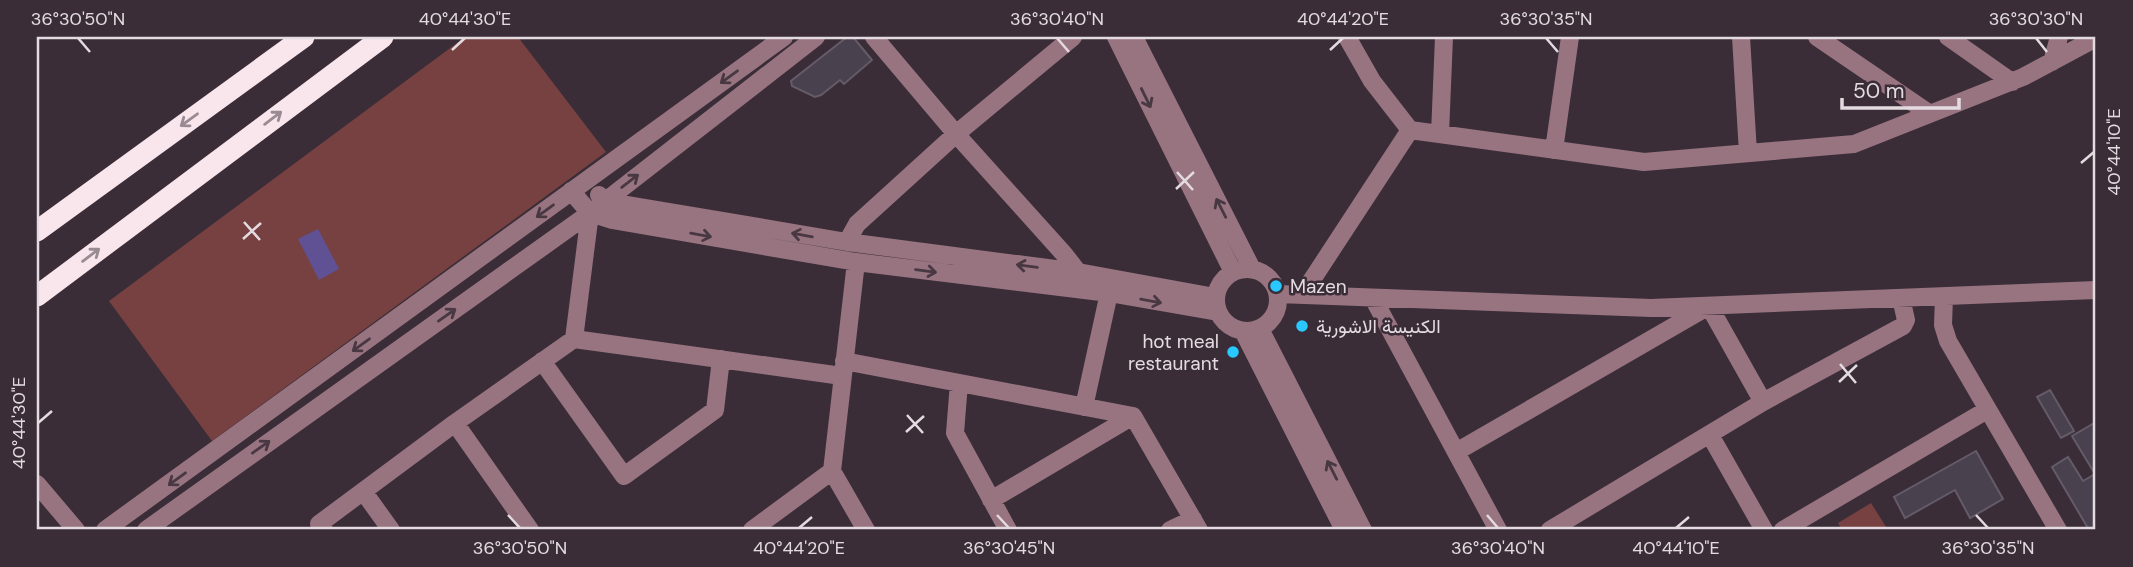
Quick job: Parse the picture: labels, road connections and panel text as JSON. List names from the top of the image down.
{
  "places": ["Mazen", "الكنيسة الاشورية", "hot meal restaurant"],
  "scale_bar": "50 m",
  "coordinates": [
    "36°30'50\"N",
    "40°44'30\"E",
    "36°30'40\"N",
    "40°44'20\"E",
    "36°30'35\"N",
    "36°30'30\"N",
    "40°44'10\"E",
    "36°30'45\"N"
  ]
}
